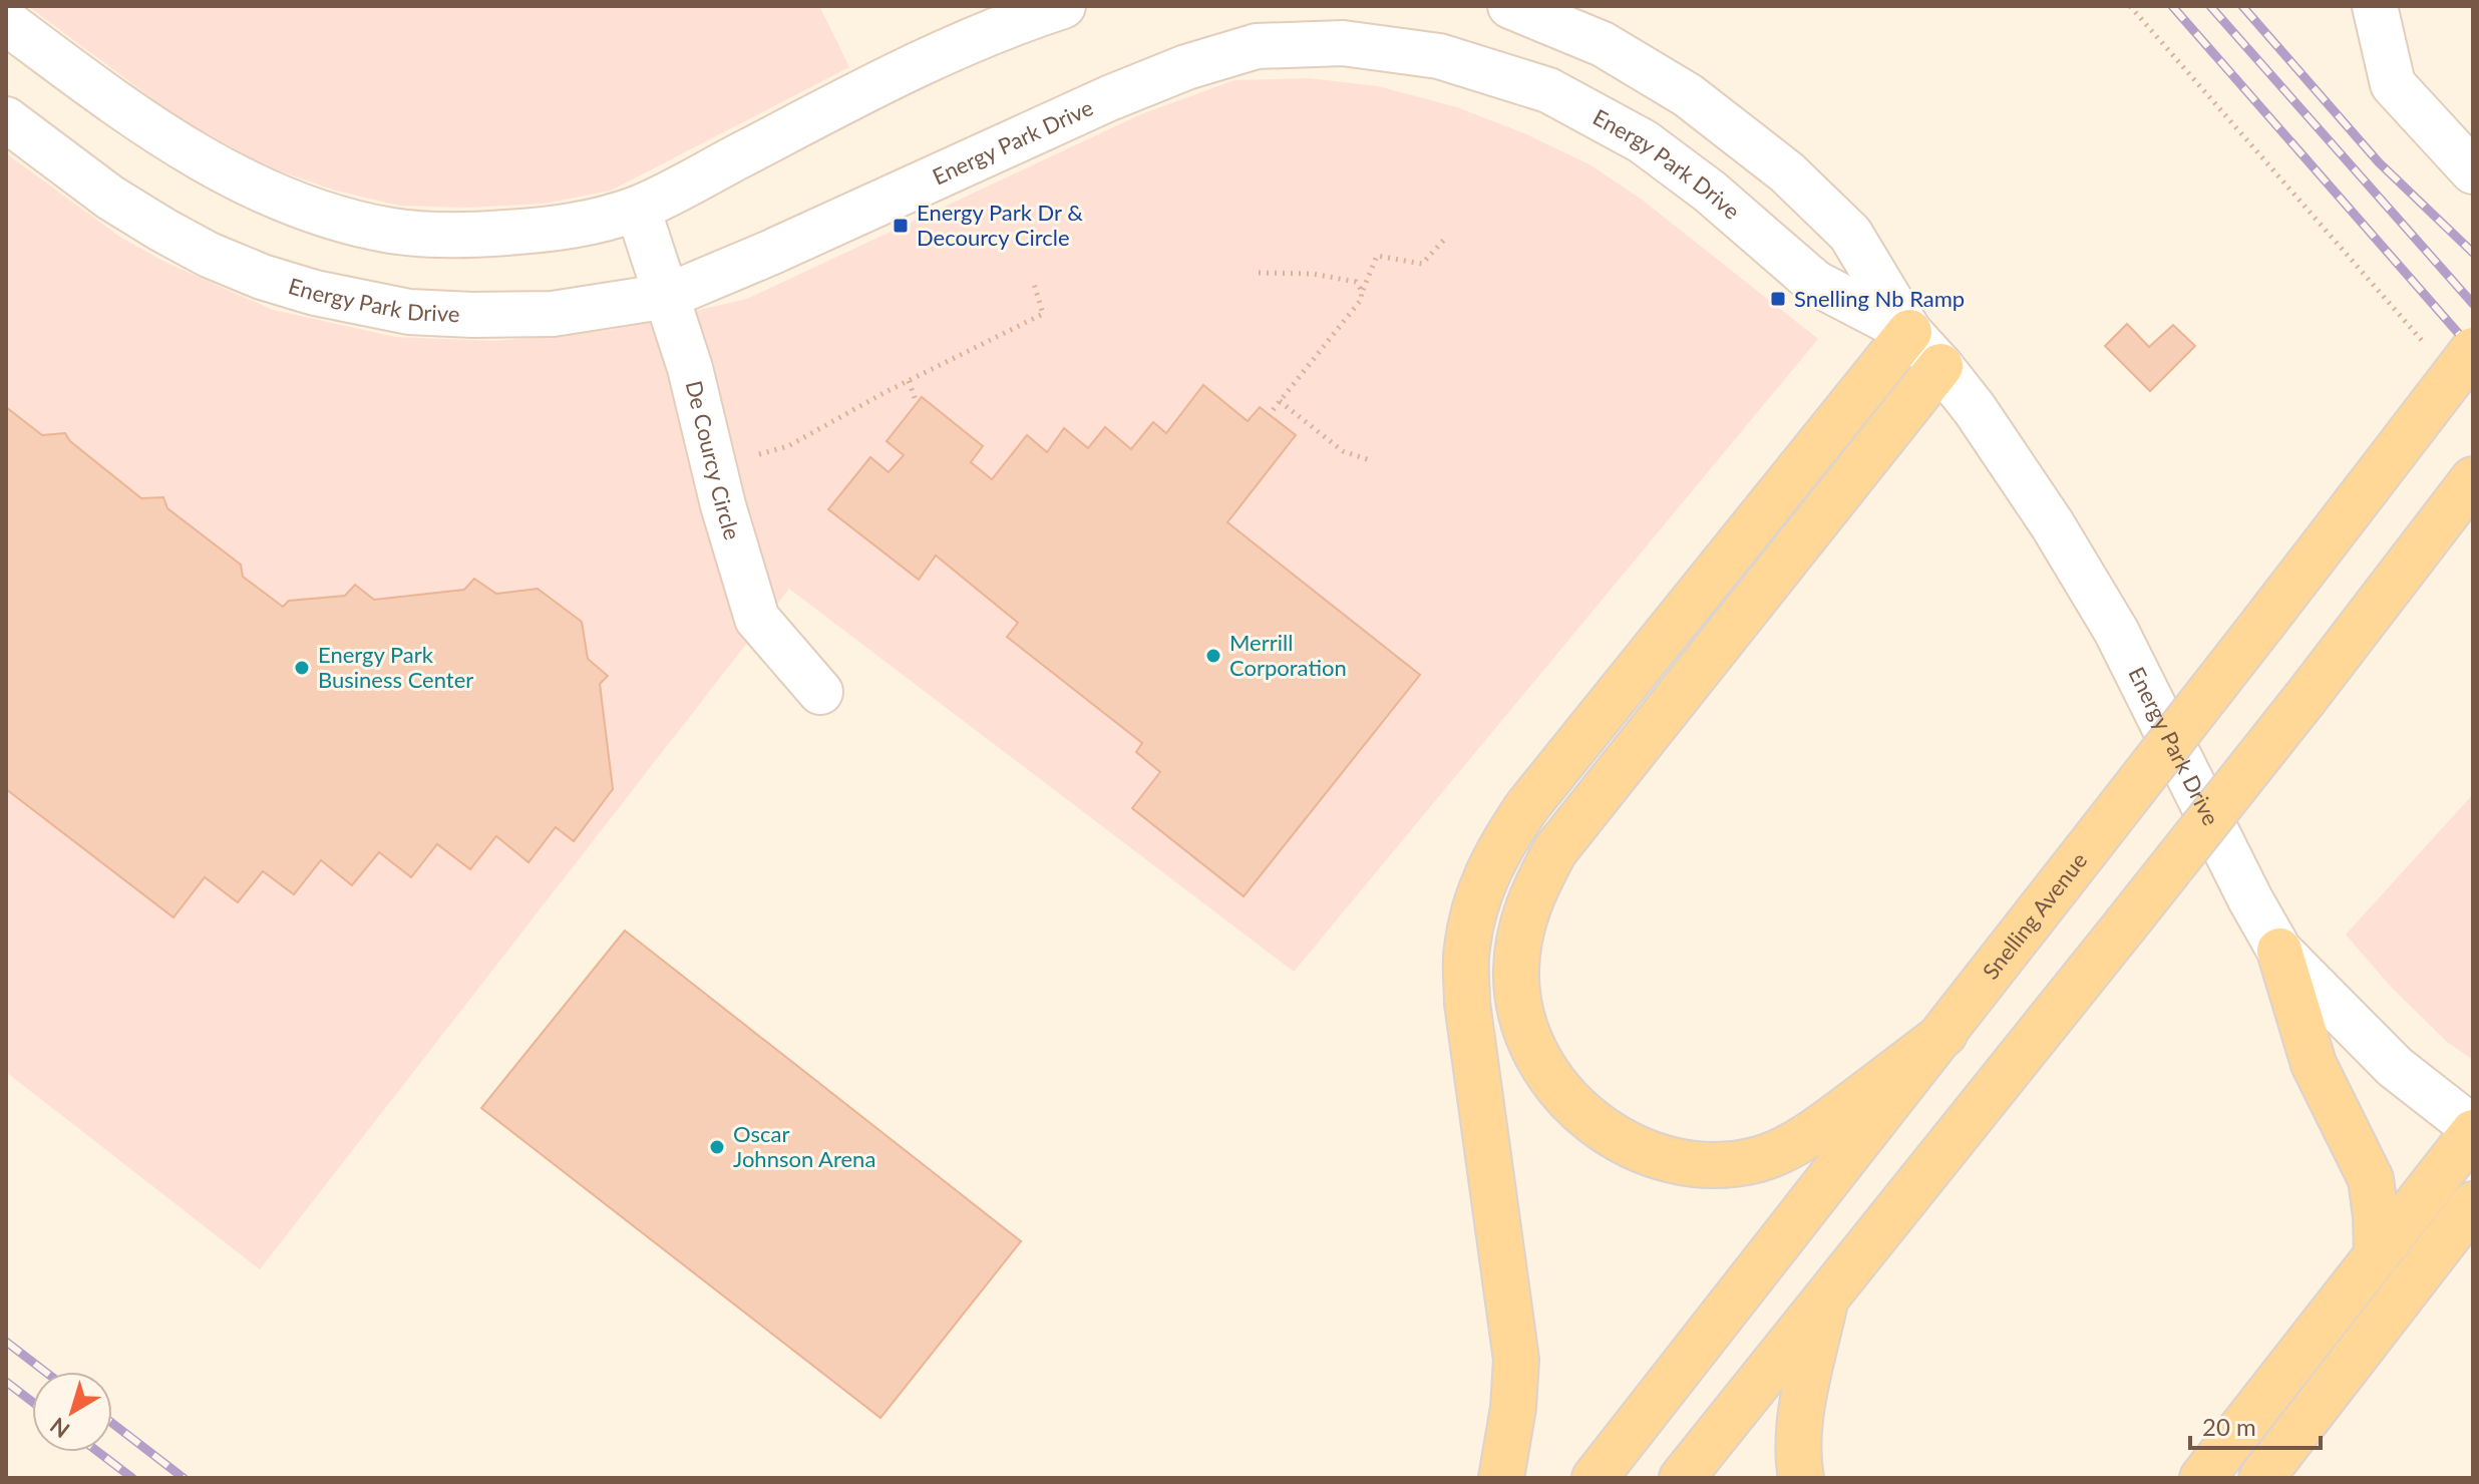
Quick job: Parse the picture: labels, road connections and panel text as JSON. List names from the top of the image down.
{
  "streets": {
    "main road": ["Snelling Avenue"],
    "street": ["Energy Park Drive", "De Courcy Circle"]
  },
  "crossings": [
    ["Energy Park Drive", "De Courcy Circle"]
  ],
  "places": {
    "transit": ["Energy Park Dr & Decourcy Circle", "Snelling Nb Ramp"],
    "other": ["Merrill Corporation", "Energy Park Business Center", "Oscar Johnson Arena"]
  },
  "scale_bar": "20 m",
  "north": "bottom left"
}
